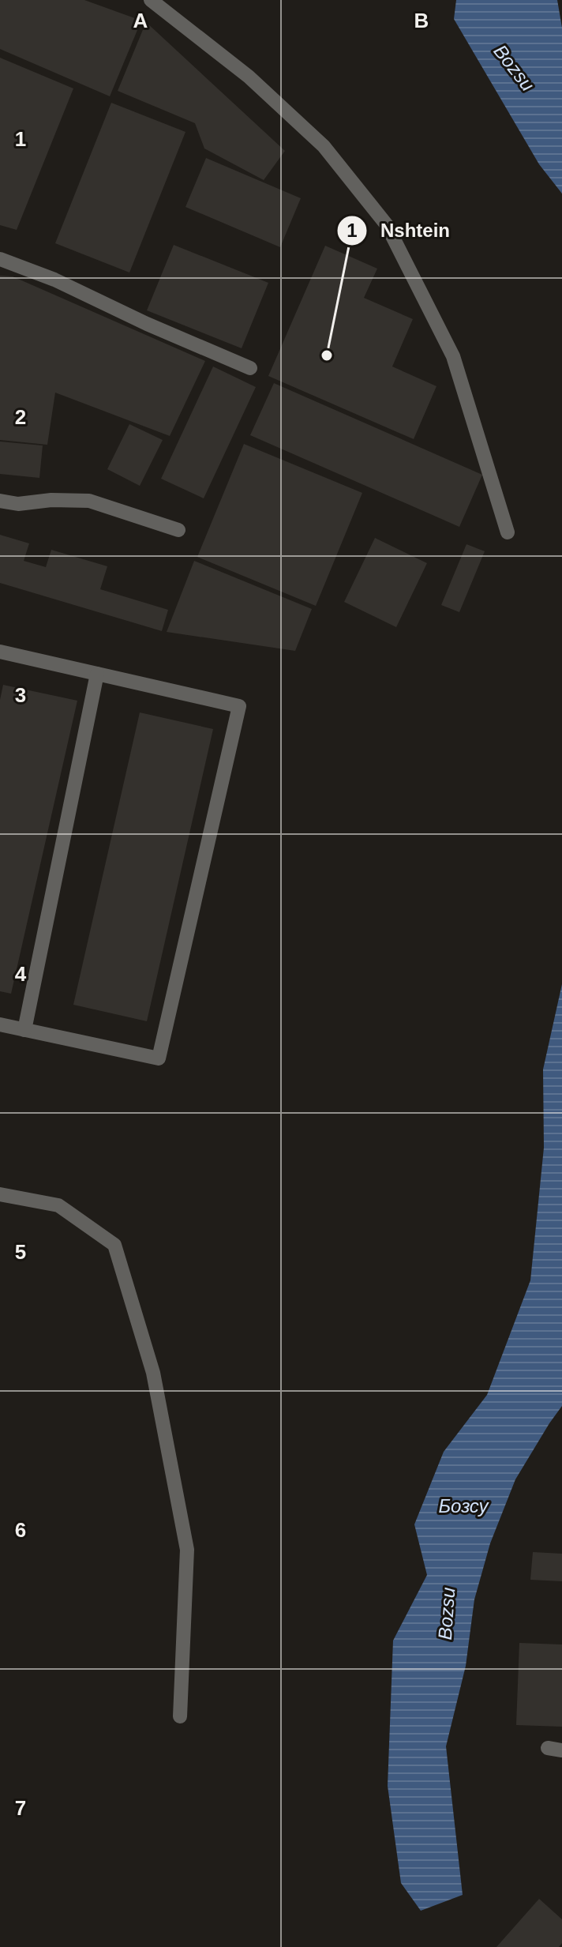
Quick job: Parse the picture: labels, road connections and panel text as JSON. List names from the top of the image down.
{
  "water": ["Bozsu", "Бозсу"],
  "places": ["Nshtein"],
  "grid": {
    "columns": ["A", "B"],
    "rows": [
      "1",
      "2",
      "3",
      "4",
      "5",
      "6",
      "7"
    ]
  }
}
